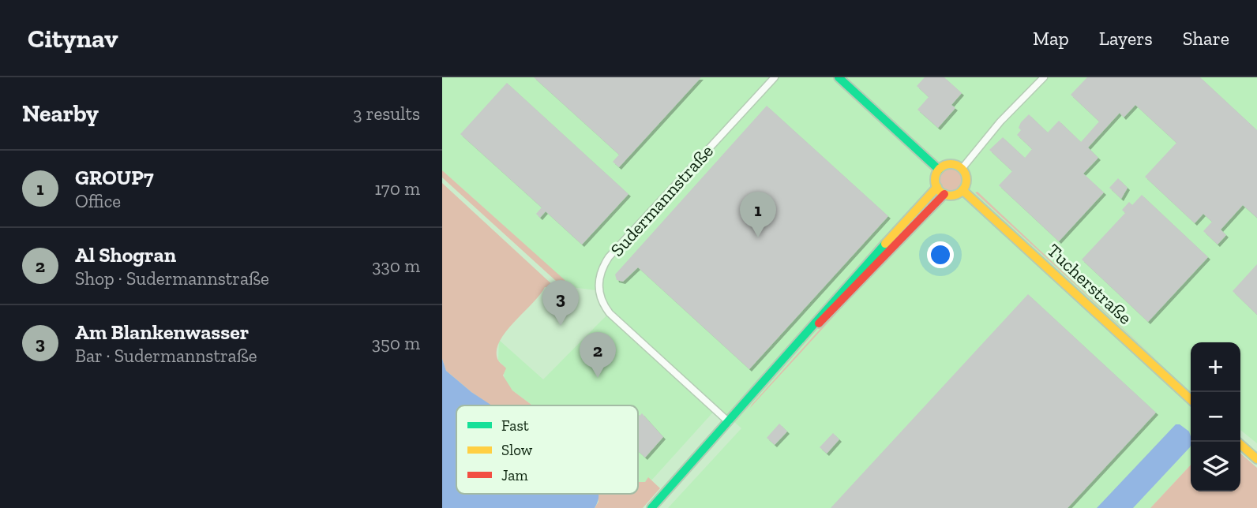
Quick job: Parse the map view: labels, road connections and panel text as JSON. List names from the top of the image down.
{
  "streets": {
    "street": ["Sudermannstraße", "Tucherstraße"]
  },
  "legend": ["Fast", "Slow", "Jam"],
  "page": {
    "header": "Citynav",
    "nav": ["Map", "Layers", "Share"],
    "heading": ["Nearby", "3 results"],
    "list": [
      {
        "mark": "1",
        "name": "GROUP7",
        "note": "Office",
        "value": "170 m"
      },
      {
        "mark": "2",
        "name": "Al Shogran",
        "note": "Shop · Sudermannstraße",
        "value": "330 m"
      },
      {
        "mark": "3",
        "name": "Am Blankenwasser",
        "note": "Bar · Sudermannstraße",
        "value": "350 m"
      }
    ],
    "pins": ["1", "3", "2"],
    "map_buttons": ["+", "−"]
  }
}
